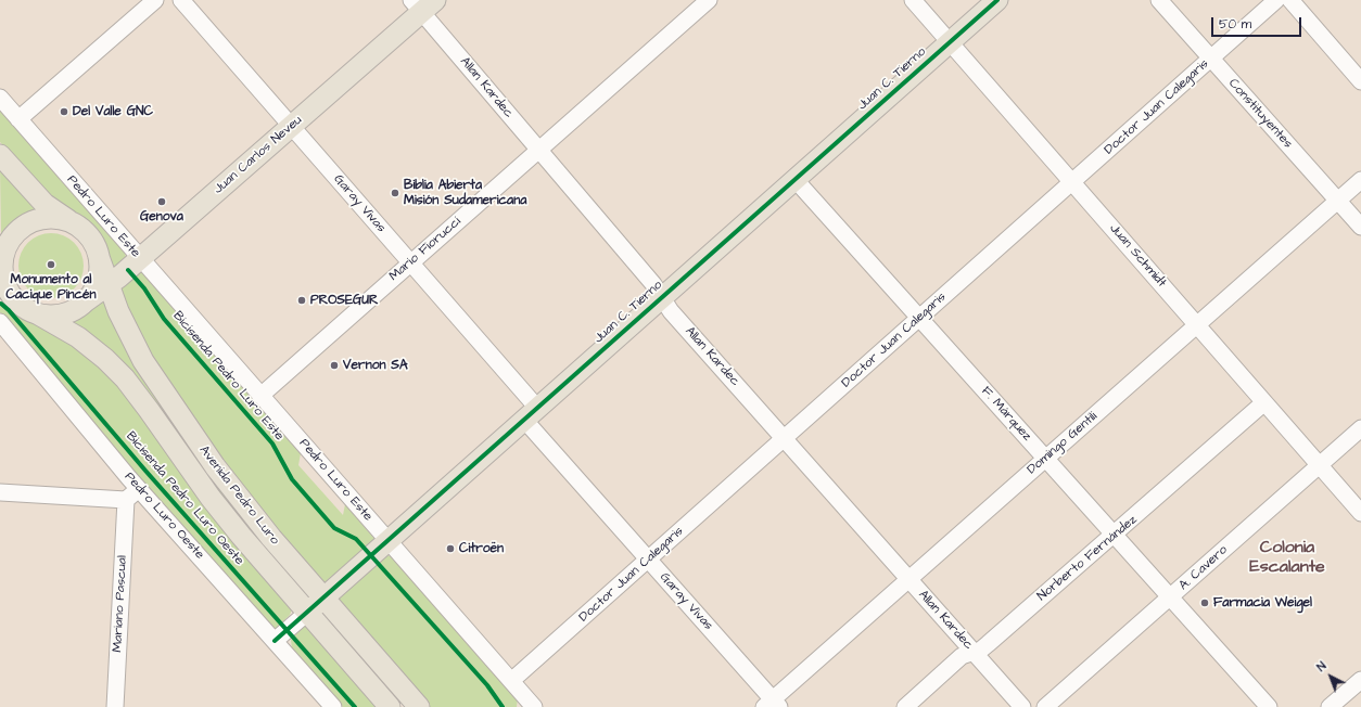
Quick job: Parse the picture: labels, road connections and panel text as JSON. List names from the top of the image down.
{
  "streets": {
    "main road": ["Juan C. Tierno", "Juan Carlos Neveu", "Avenida Pedro Luro"],
    "street": [
      "Allan Kardec",
      "Doctor Juan Calegaris",
      "Constituyentes",
      "Garay Vivas",
      "Pedro Luro Este",
      "Mario Fiorucci",
      "Juan Schmidt",
      "F. Márquez",
      "Domingo Gentili",
      "Pedro Luro Oeste",
      "Norberto Fernández",
      "A. Cavero",
      "Mariano Pascual"
    ],
    "cycle path": ["Bicisenda Pedro Luro Este", "Bicisenda Pedro Luro Oeste"]
  },
  "crossings": [
    ["Juan C. Tierno", "Allan Kardec"],
    ["Juan C. Tierno", "Garay Vivas"],
    ["Juan C. Tierno", "Pedro Luro Este"],
    ["Juan C. Tierno", "Juan Schmidt"],
    ["Juan C. Tierno", "F. Márquez"],
    ["Juan C. Tierno", "Avenida Pedro Luro"],
    ["Juan C. Tierno", "Pedro Luro Oeste"],
    ["Allan Kardec", "Doctor Juan Calegaris"],
    ["Allan Kardec", "Juan Carlos Neveu"],
    ["Allan Kardec", "Mario Fiorucci"],
    ["Allan Kardec", "Domingo Gentili"],
    ["Allan Kardec", "Norberto Fernández"],
    ["Doctor Juan Calegaris", "Constituyentes"],
    ["Doctor Juan Calegaris", "Garay Vivas"],
    ["Doctor Juan Calegaris", "Pedro Luro Este"],
    ["Doctor Juan Calegaris", "Juan Schmidt"],
    ["Doctor Juan Calegaris", "F. Márquez"],
    ["Constituyentes", "Domingo Gentili"],
    ["Juan Carlos Neveu", "Garay Vivas"],
    ["Juan Carlos Neveu", "Pedro Luro Este"],
    ["Juan Carlos Neveu", "Avenida Pedro Luro"],
    ["Garay Vivas", "Mario Fiorucci"],
    ["Garay Vivas", "Domingo Gentili"],
    ["Pedro Luro Este", "Mario Fiorucci"],
    ["Juan Schmidt", "Domingo Gentili"],
    ["Juan Schmidt", "Norberto Fernández"],
    ["Juan Schmidt", "A. Cavero"],
    ["F. Márquez", "Domingo Gentili"],
    ["F. Márquez", "Norberto Fernández"],
    ["F. Márquez", "A. Cavero"]
  ],
  "districts": ["Colonia Escalante"],
  "places": [
    "Del Valle GNC",
    "Biblia Abierta Misión Sudamericana",
    "Genova",
    "Monumento al Cacique Pincén",
    "PROSEGUR",
    "Vernon SA",
    "Citroën",
    "Farmacia Weigel"
  ],
  "scale_bar": "50 m",
  "north": "top left"
}
